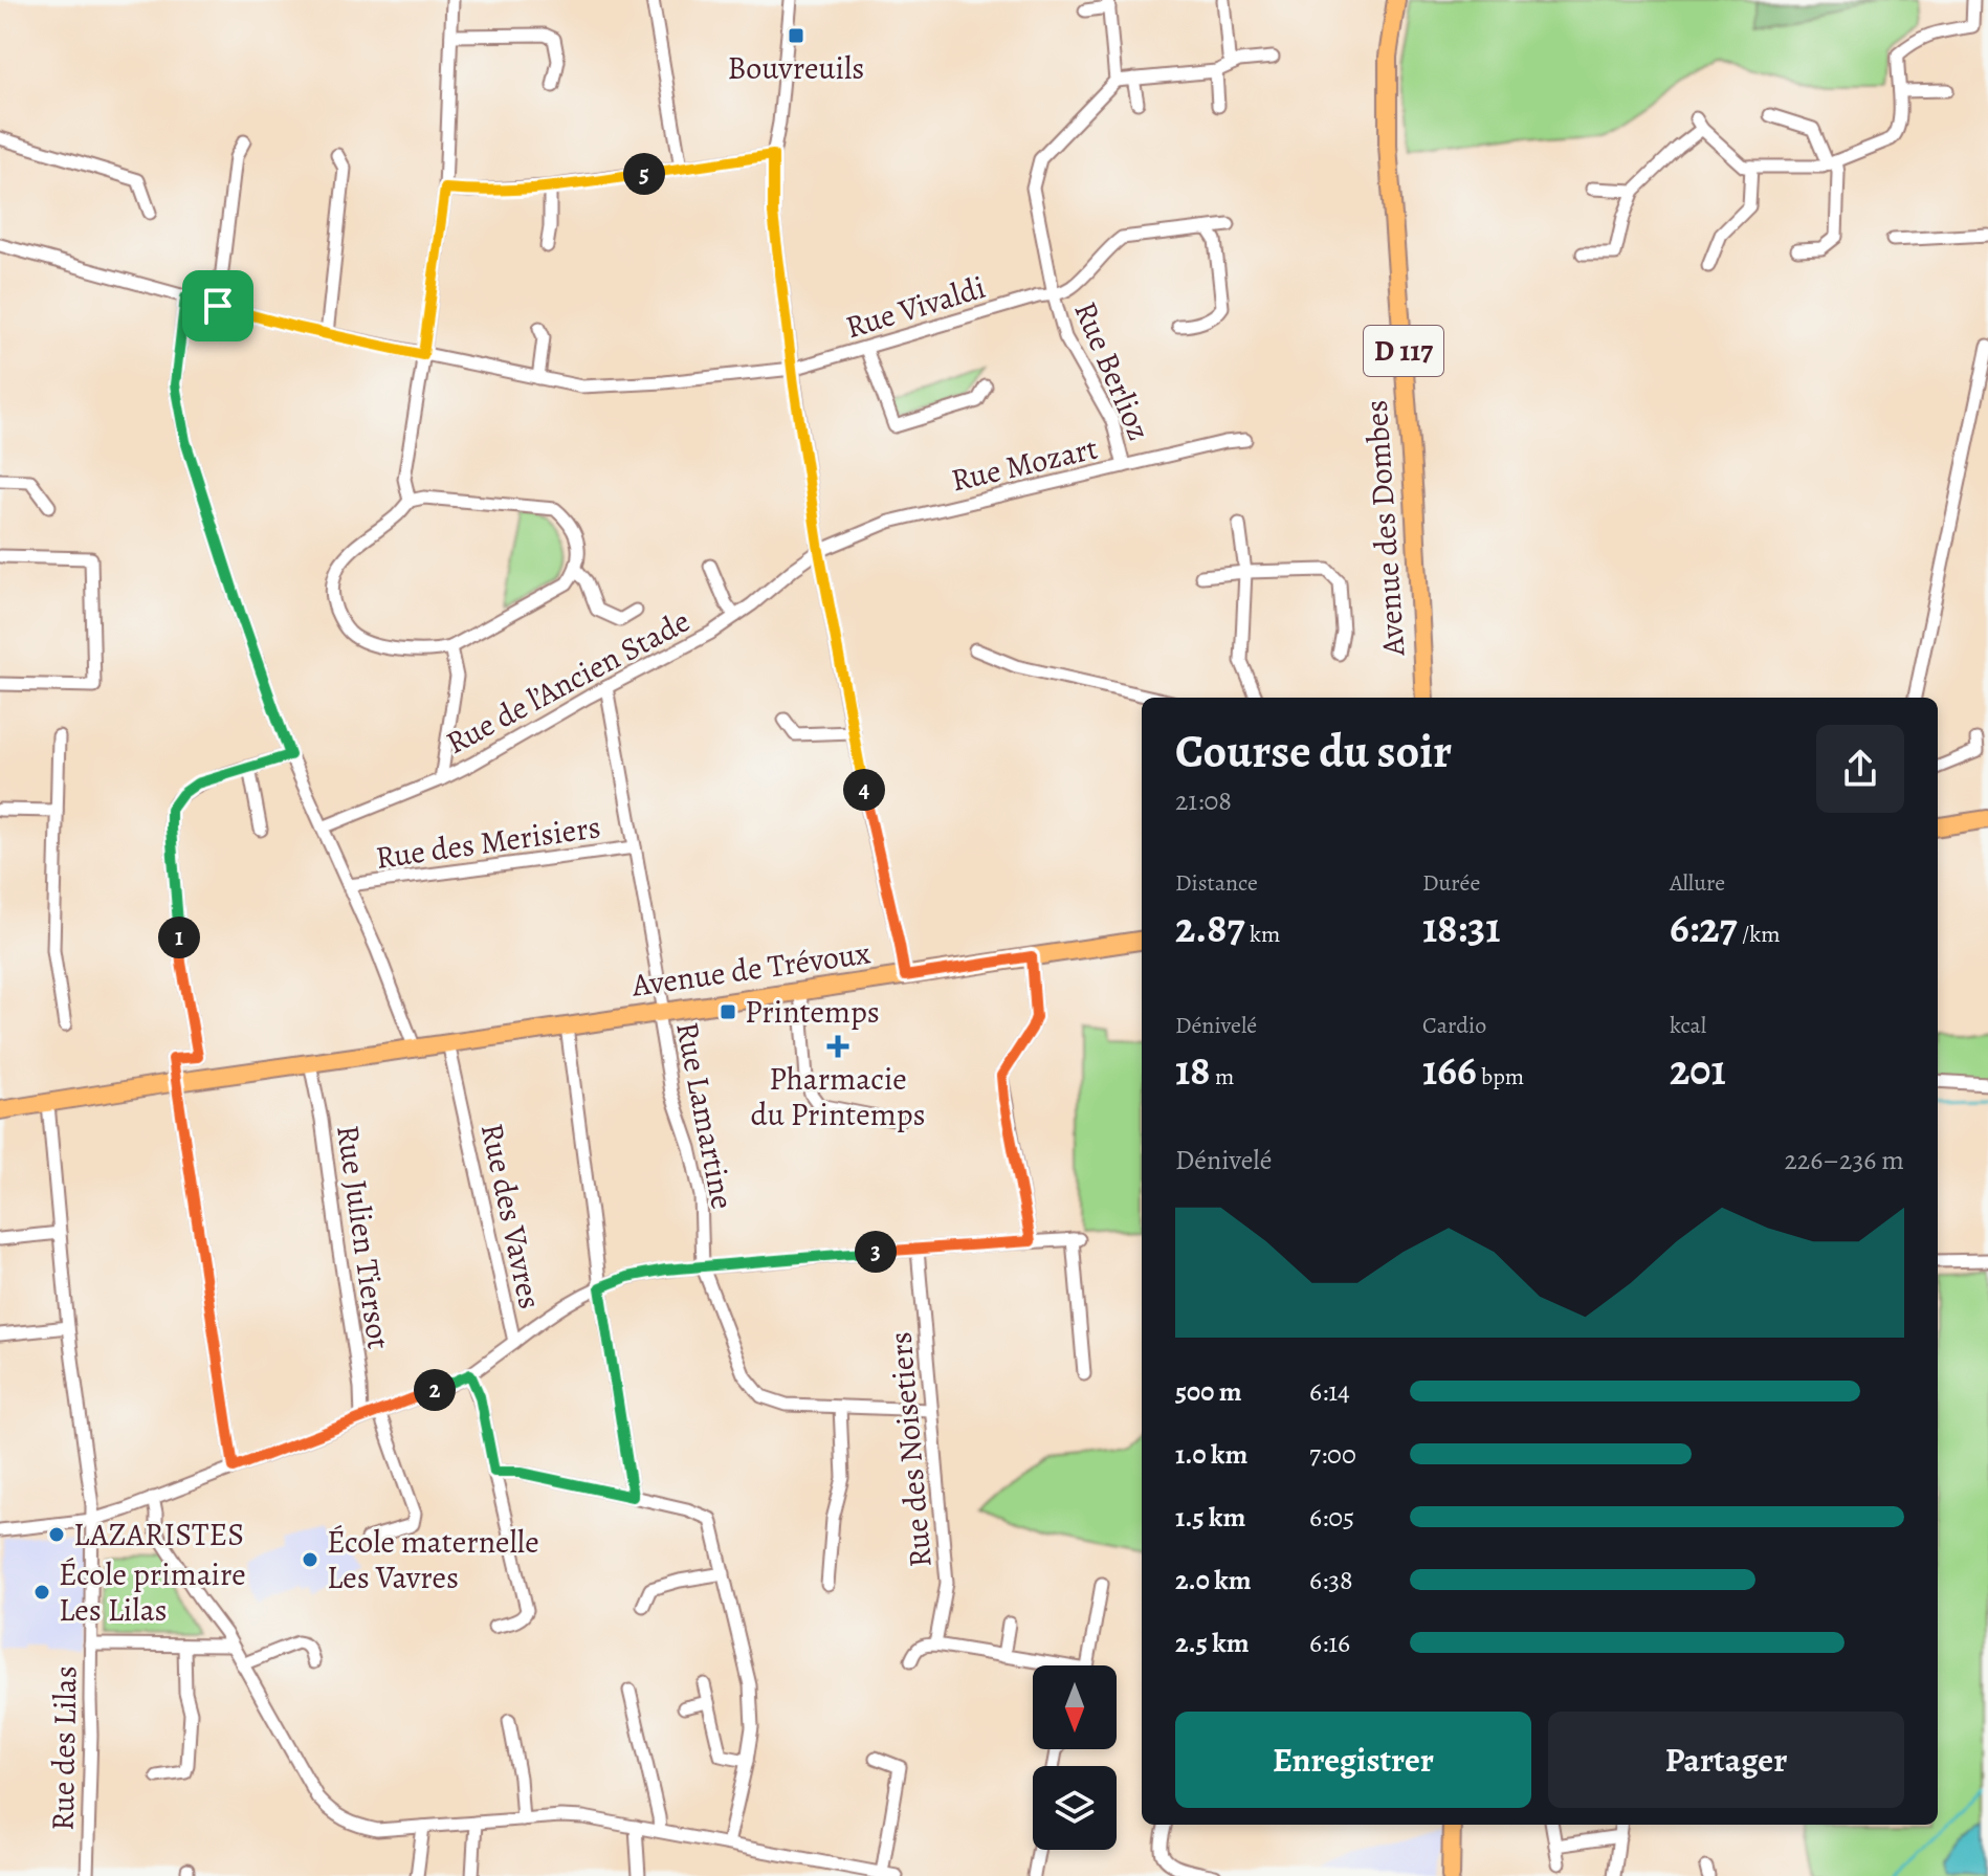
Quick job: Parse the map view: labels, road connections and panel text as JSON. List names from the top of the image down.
{
  "streets": {
    "main road": ["D 117", "Avenue des Dombes", "Avenue de Trévoux"],
    "street": [
      "Rue Vivaldi",
      "Rue Berlioz",
      "Rue Mozart",
      "Rue de l’Ancien Stade",
      "Rue des Merisiers",
      "Rue Lamartine",
      "Rue des Vavres",
      "Rue Julien Tiersot",
      "Rue des Noisetiers",
      "Rue des Lilas"
    ]
  },
  "crossings": [
    ["Rue Vivaldi", "Rue Berlioz"],
    ["Rue Berlioz", "Rue Mozart"],
    ["Rue Mozart", "Rue de l’Ancien Stade"],
    ["Rue de l’Ancien Stade", "Rue Lamartine"],
    ["Rue des Merisiers", "Rue Lamartine"],
    ["Avenue de Trévoux", "Rue Lamartine"],
    ["Avenue de Trévoux", "Rue des Vavres"],
    ["Avenue de Trévoux", "Rue Julien Tiersot"],
    ["Avenue de Trévoux", "Rue des Lilas"],
    ["Rue Lamartine", "Rue des Noisetiers"],
    ["Rue des Vavres", "Rue Julien Tiersot"],
    ["Rue des Vavres", "Rue des Lilas"]
  ],
  "places": {
    "transit": ["Bouvreuils", "Printemps"],
    "health": ["Pharmacie du Printemps"],
    "other": ["LAZARISTES", "École maternelle Les Vavres", "École primaire Les Lilas"]
  },
  "north": "bottom",
  "page": {
    "pins": [
      "5",
      "4",
      "1",
      "3",
      "2"
    ],
    "heading": ["Course du soir", "21:08"],
    "stats": [
      ["Distance", "2.87 km"],
      ["Durée", "18:31"],
      ["Allure", "6:27 /km"],
      ["Dénivelé", "18 m"],
      ["Cardio", "166 bpm"],
      ["kcal", "201"]
    ],
    "chart": ["Dénivelé", "226–236 m"],
    "list": [
      {
        "name": "500 m",
        "note": "6:14"
      },
      {
        "name": "1.0 km",
        "note": "7:00"
      },
      {
        "name": "1.5 km",
        "note": "6:05"
      },
      {
        "name": "2.0 km",
        "note": "6:38"
      },
      {
        "name": "2.5 km",
        "note": "6:16"
      }
    ],
    "buttons": ["Enregistrer", "Partager"]
  }
}
